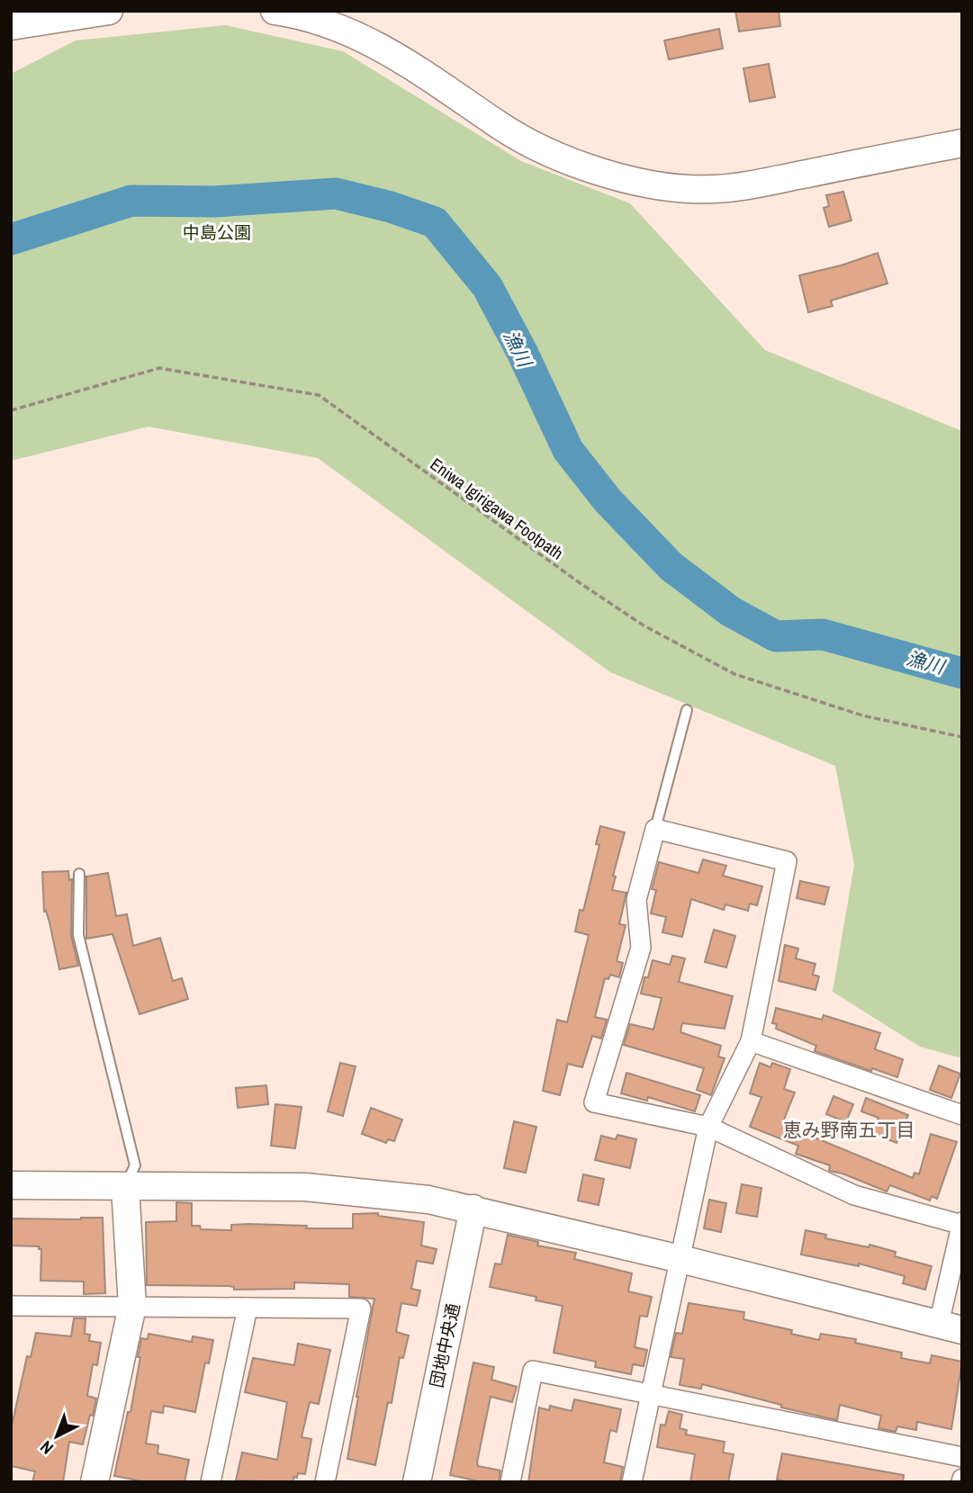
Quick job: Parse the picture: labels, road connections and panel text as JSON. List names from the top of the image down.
{
  "streets": {
    "street": ["団地中央通"],
    "path": ["Eniwa Igirigawa Footpath"]
  },
  "districts": ["恵み野南五丁目"],
  "water": ["漁川"],
  "parks": ["中島公園"],
  "north": "bottom left"
}
